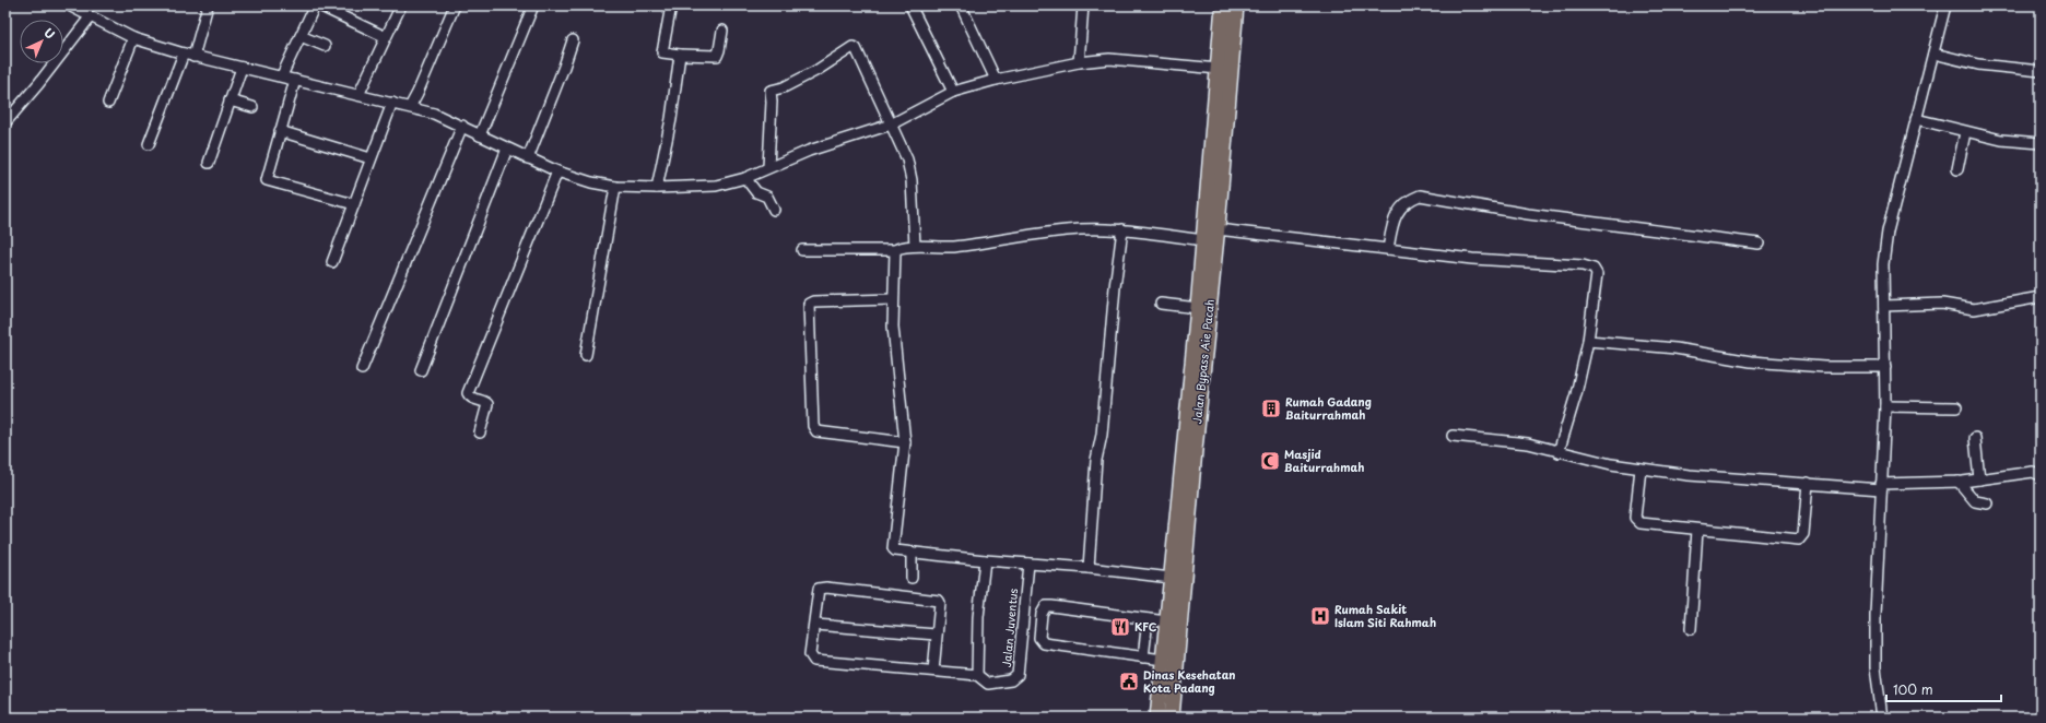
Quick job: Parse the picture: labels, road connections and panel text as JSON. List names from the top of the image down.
{
  "streets": {
    "highway": ["Jalan Bypass Aie Pacah"],
    "street": ["Jalan Juventus"]
  },
  "places": {
    "building": ["Rumah Gadang Baiturrahmah"],
    "mosque": ["Masjid Baiturrahmah"],
    "hospital": ["Rumah Sakit Islam Siti Rahmah"],
    "restaurant": ["KFC"],
    "public building": ["Dinas Kesehatan Kota Padang"]
  },
  "scale_bar": "100 m",
  "north": "top right"
}
